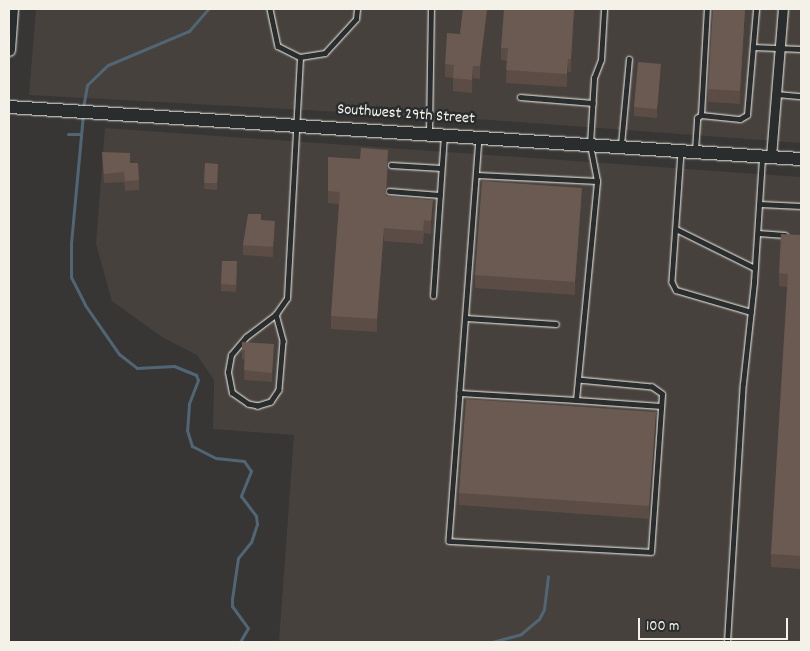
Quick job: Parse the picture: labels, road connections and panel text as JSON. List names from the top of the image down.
{
  "streets": {
    "street": ["Southwest 29th Street"]
  },
  "scale_bar": "100 m"
}
